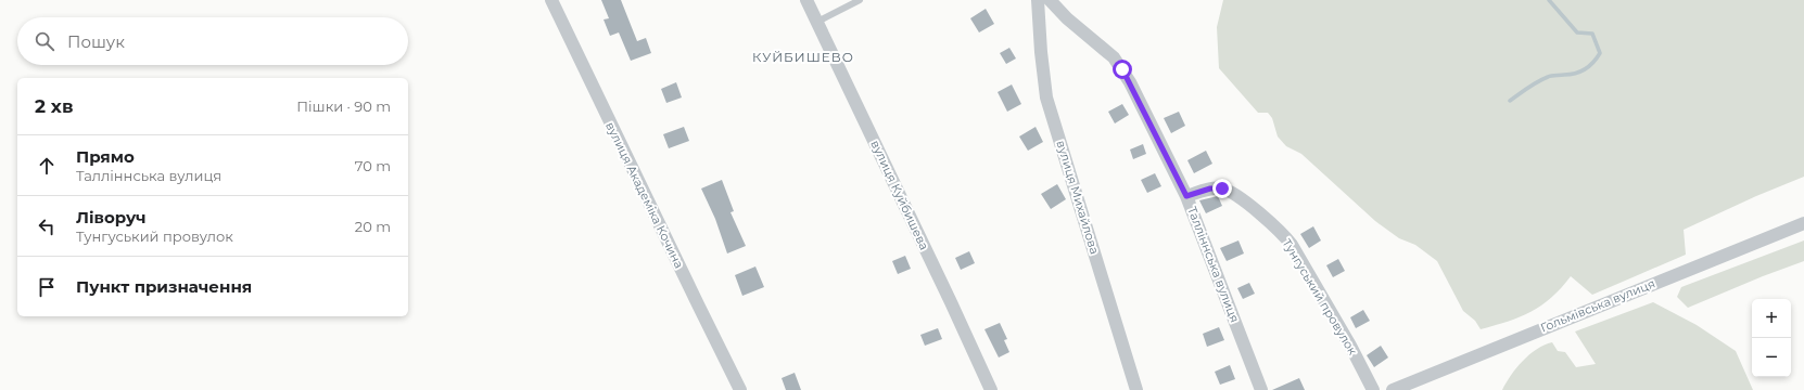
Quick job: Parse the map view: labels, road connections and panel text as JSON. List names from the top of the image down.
{
  "streets": {
    "street": [
      "вулиця Академіка Кочина",
      "вулиця Куйбишева",
      "вулиця Михайлова",
      "Талліннська вулиця",
      "Тунгуський провулок",
      "Гольмівська вулиця"
    ]
  },
  "crossings": [
    ["Талліннська вулиця", "Тунгуський провулок"]
  ],
  "districts": ["КУЙБИШЕВО"],
  "page": {
    "search": "Пошук",
    "heading": ["2 хв", "Пішки · 90 m"],
    "list": [
      ["Прямо", "Талліннська вулиця", "70 m"],
      ["Ліворуч", "Тунгуський провулок", "20 m"],
      "Пункт призначення"
    ],
    "map_buttons": ["+", "−"]
  }
}
